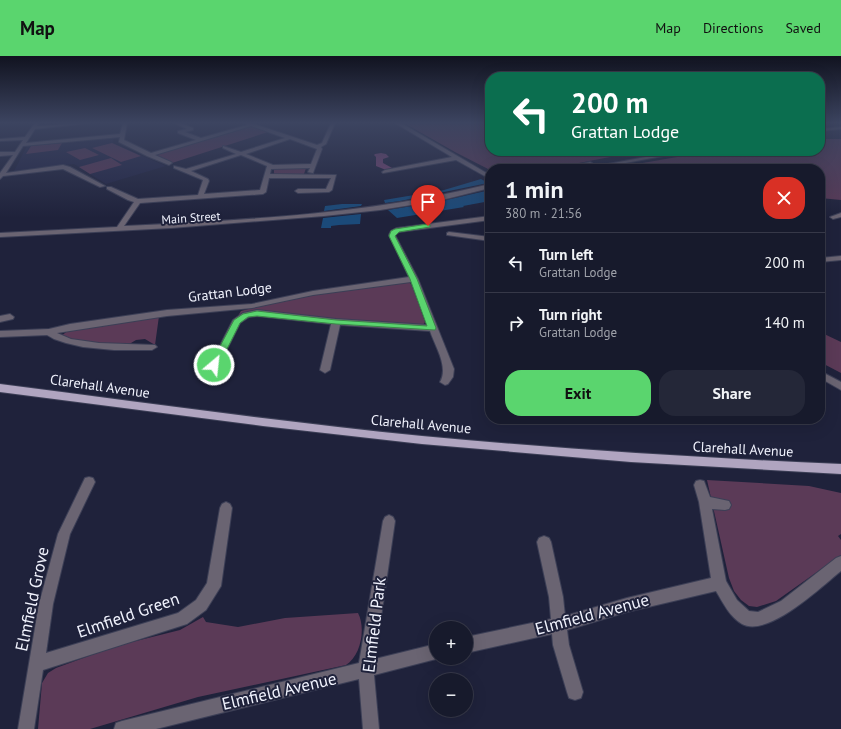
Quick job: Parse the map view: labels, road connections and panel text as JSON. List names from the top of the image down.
{
  "streets": {
    "main road": ["Clarehall Avenue"],
    "street": [
      "Main Street",
      "Grattan Lodge",
      "Elmfield Grove",
      "Elmfield Avenue",
      "Elmfield Green",
      "Elmfield Park"
    ]
  },
  "crossings": [
    ["Elmfield Grove", "Elmfield Green"],
    ["Elmfield Avenue", "Elmfield Park"]
  ],
  "page": {
    "header": "Map",
    "nav": ["Map", "Directions", "Saved"],
    "turn": ["200 m", "Grattan Lodge"],
    "heading": ["1 min", "380 m · 21:56"],
    "list": [
      {
        "name": "Turn left",
        "note": "Grattan Lodge",
        "value": "200 m"
      },
      {
        "name": "Turn right",
        "note": "Grattan Lodge",
        "value": "140 m"
      }
    ],
    "buttons": ["Exit", "Share"],
    "map_buttons": ["+", "−"]
  }
}
